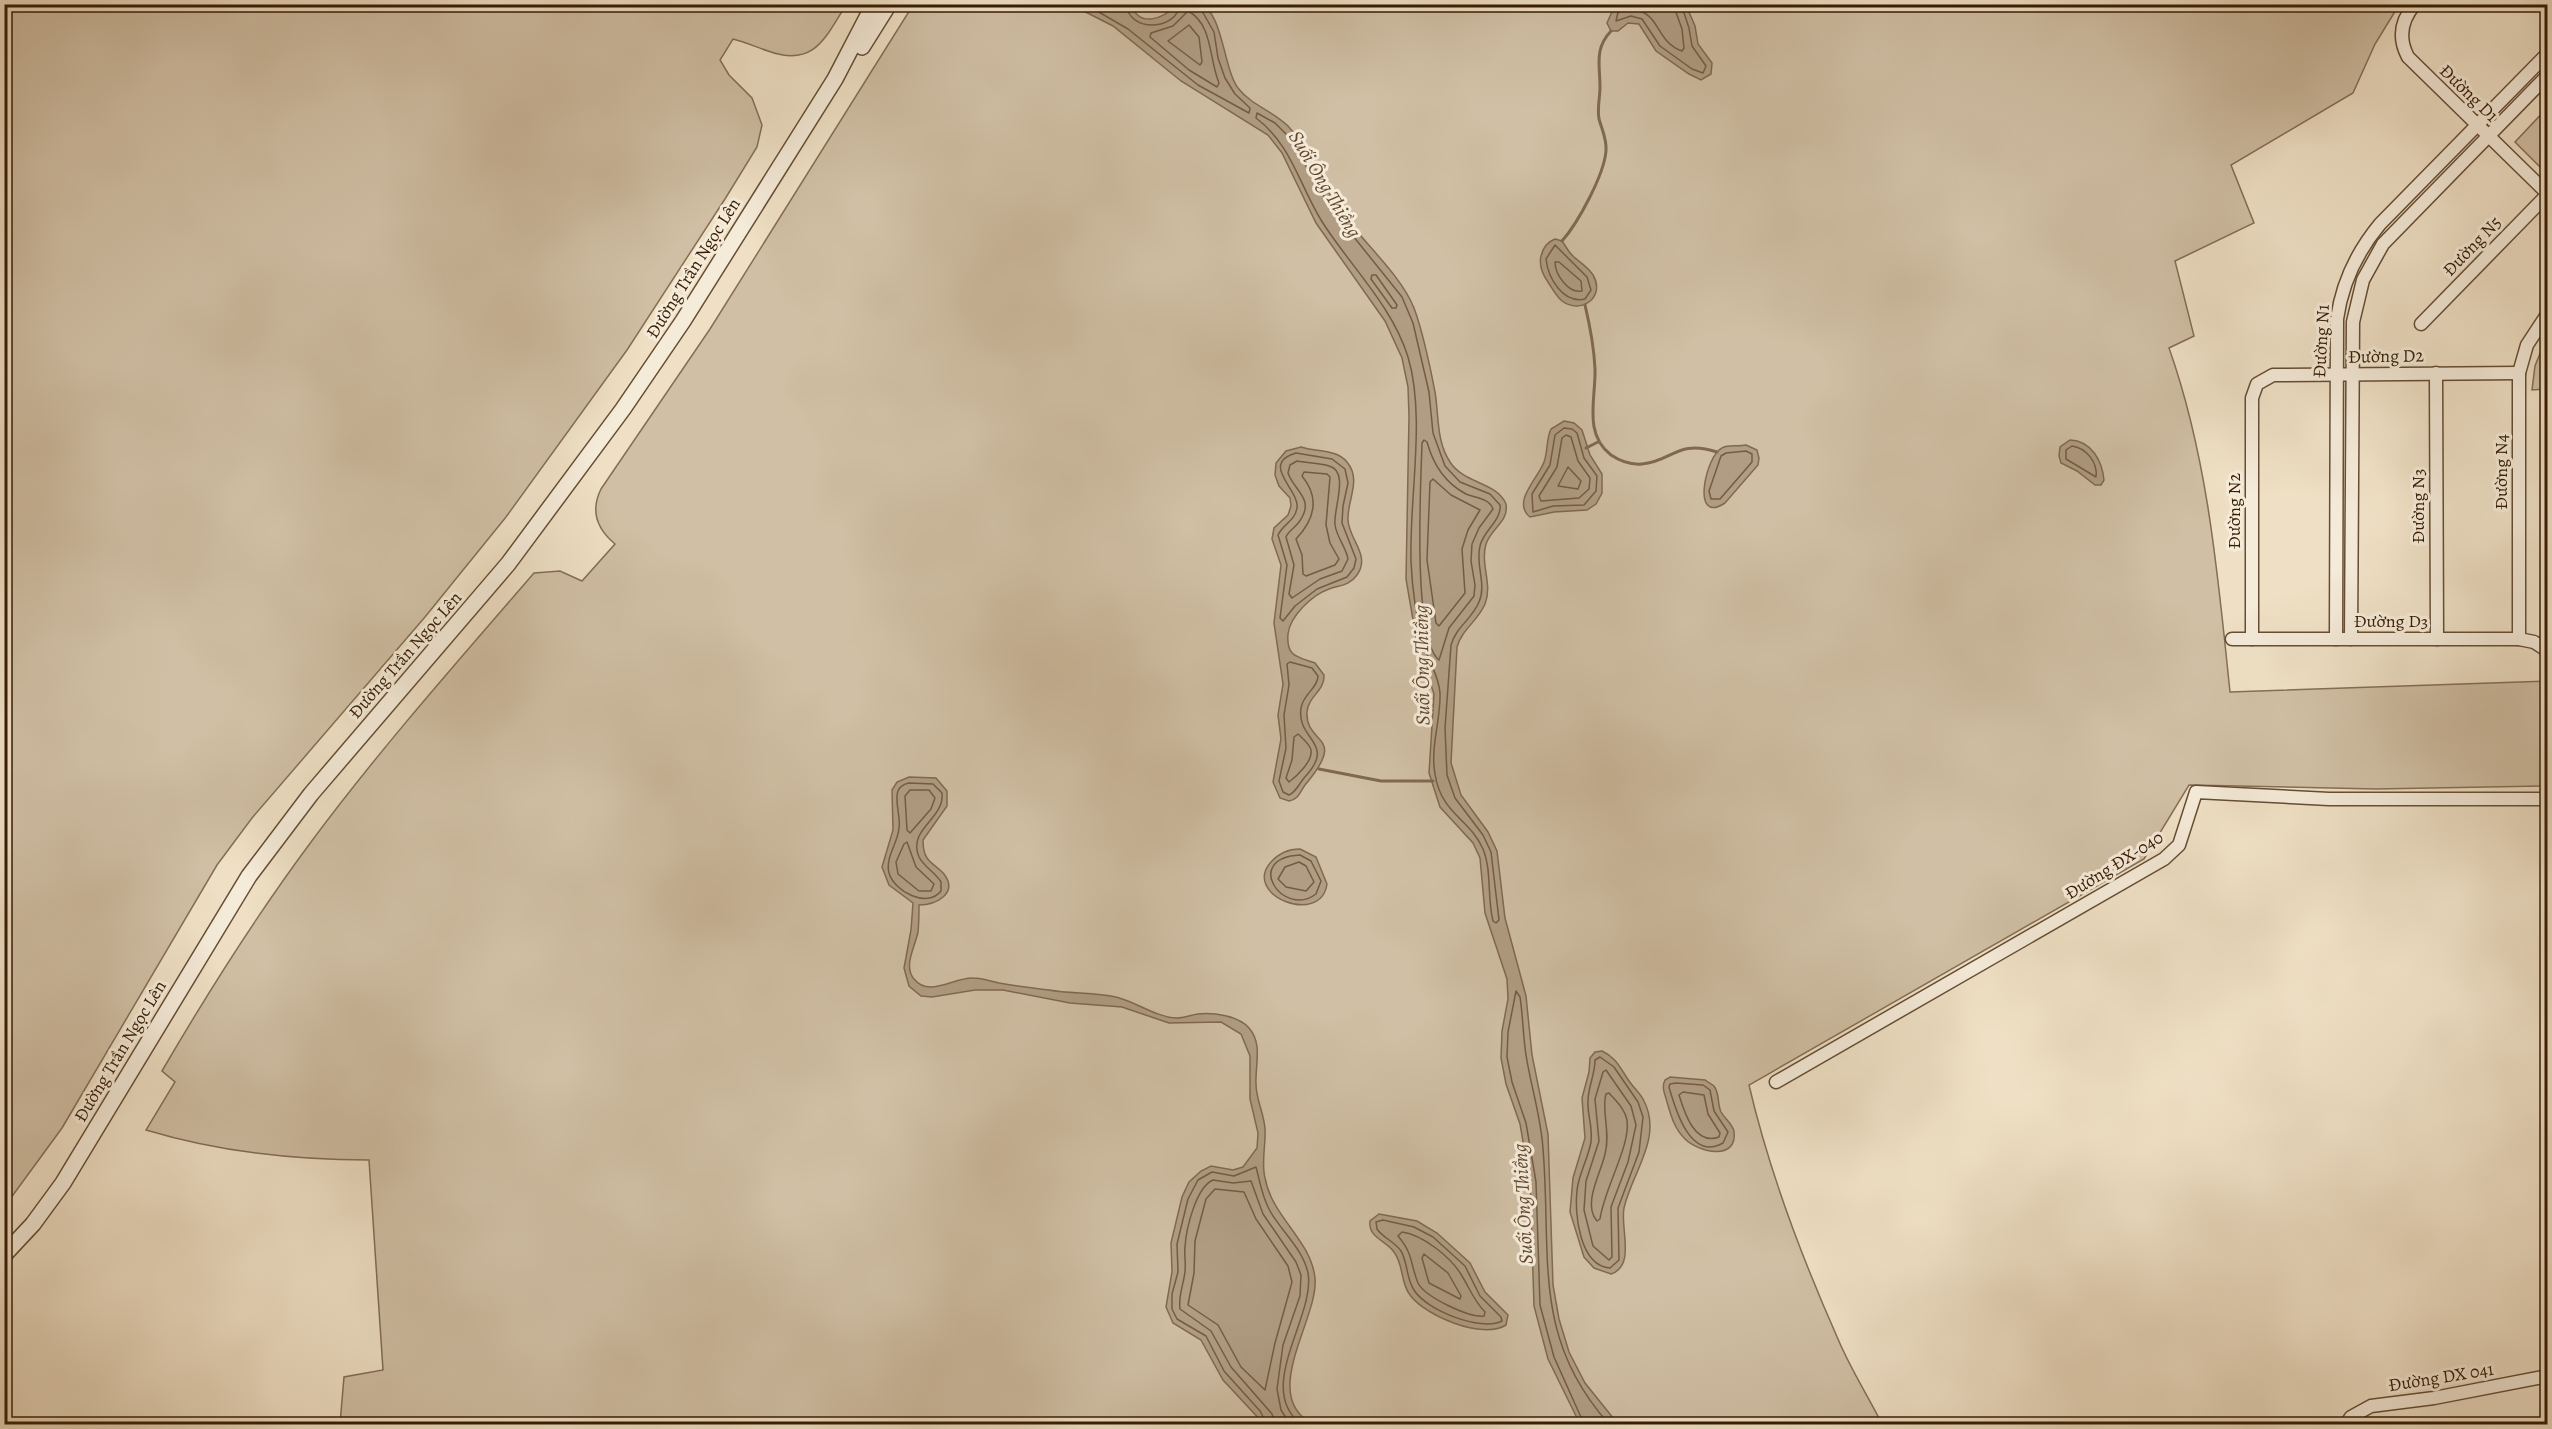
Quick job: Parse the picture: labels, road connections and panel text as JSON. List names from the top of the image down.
{
  "streets": {
    "street": [
      "Đường D1",
      "Đường N5",
      "Đường Trần Ngọc Lên",
      "Đường N1",
      "Đường D2",
      "Đường N4",
      "Đường N3",
      "Đường N2",
      "Đường D3",
      "Đường ĐX-040",
      "Đường DX 041"
    ]
  },
  "crossings": [
    ["Đường D1", "Đường N5"],
    ["Đường D1", "Đường N1"],
    ["Đường N1", "Đường D2"],
    ["Đường N1", "Đường D3"],
    ["Đường D2", "Đường N4"],
    ["Đường D2", "Đường N3"],
    ["Đường D2", "Đường N2"],
    ["Đường N4", "Đường D3"],
    ["Đường N3", "Đường D3"],
    ["Đường N2", "Đường D3"]
  ],
  "water": ["Suối Ông Thiềng"]
}
